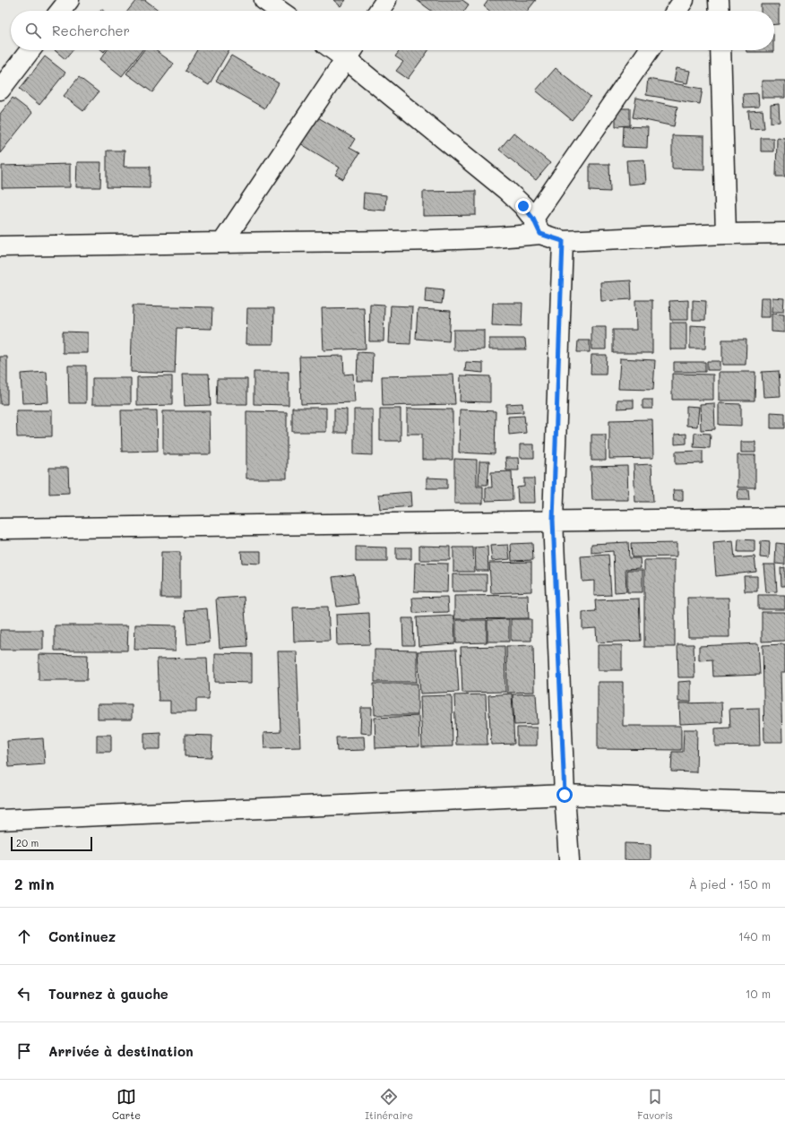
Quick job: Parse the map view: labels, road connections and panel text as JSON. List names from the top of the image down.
{
  "scale_bar": "20 m",
  "page": {
    "search": "Rechercher",
    "scale": "20 m",
    "heading": ["2 min", "À pied · 150 m"],
    "list": [
      ["Continuez", "140 m"],
      ["Tournez à gauche", "10 m"],
      "Arrivée à destination"
    ],
    "nav": ["Carte", "Itinéraire", "Favoris"]
  }
}
